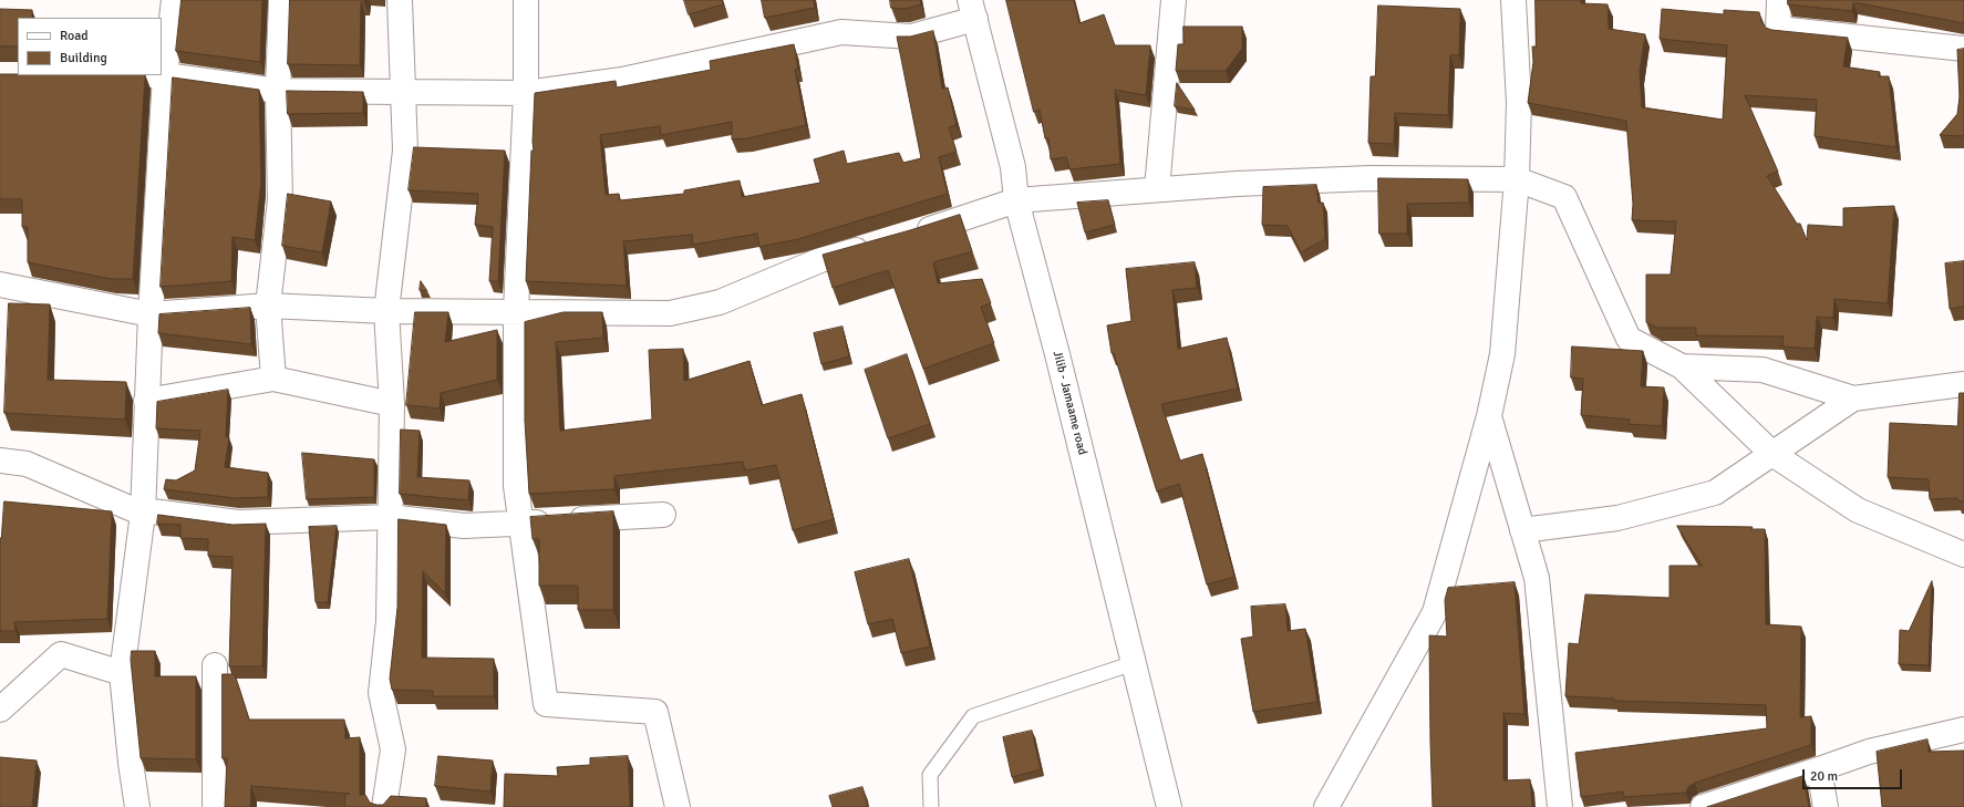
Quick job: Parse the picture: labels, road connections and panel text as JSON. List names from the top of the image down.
{
  "streets": {
    "street": ["Jilib - Jamaame road"]
  },
  "legend": ["Road", "Building"],
  "scale_bar": "20 m"
}
